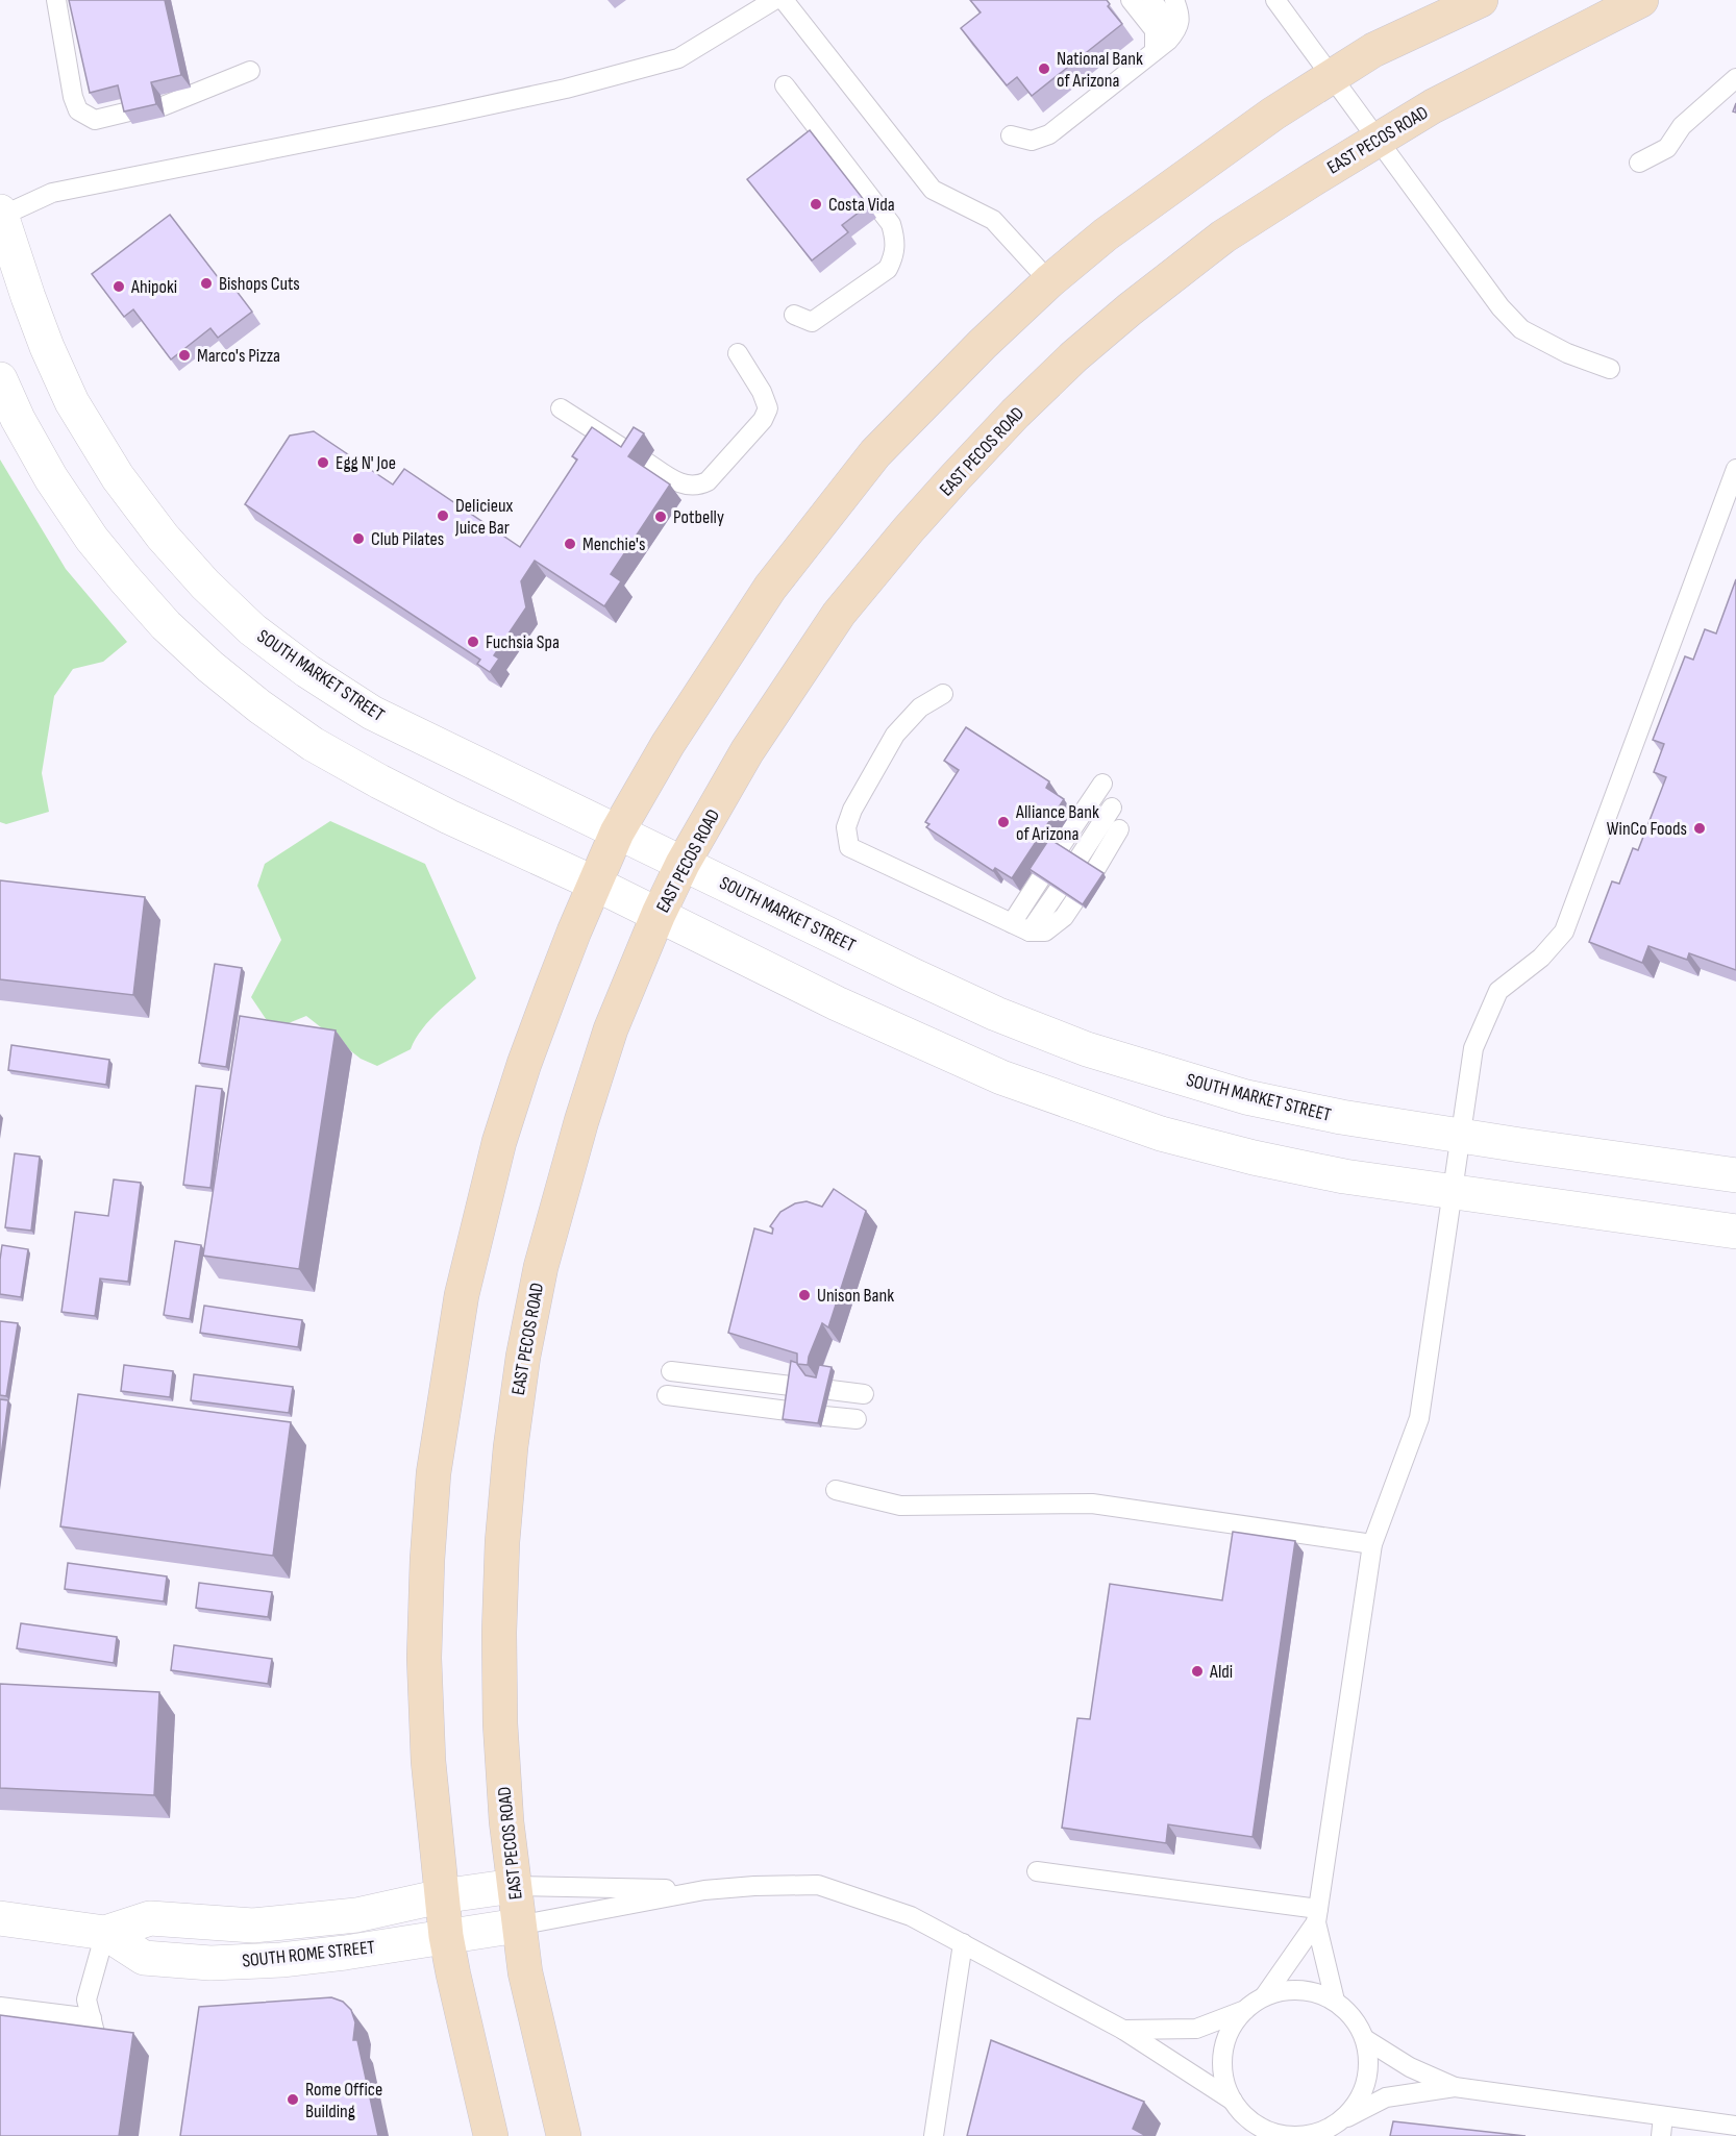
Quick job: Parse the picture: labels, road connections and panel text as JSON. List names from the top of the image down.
{
  "streets": {
    "main road": ["EAST PECOS ROAD"],
    "street": ["SOUTH MARKET STREET", "SOUTH ROME STREET"]
  },
  "crossings": [
    ["EAST PECOS ROAD", "SOUTH MARKET STREET"],
    ["EAST PECOS ROAD", "SOUTH ROME STREET"]
  ],
  "places": [
    "National Bank of Arizona",
    "Costa Vida",
    "Bishops Cuts",
    "Ahipoki",
    "Marco's Pizza",
    "Egg N' Joe",
    "Delicieux Juice Bar",
    "Potbelly",
    "Club Pilates",
    "Menchie's",
    "Fuchsia Spa",
    "Alliance Bank of Arizona",
    "WinCo Foods",
    "Unison Bank",
    "Aldi",
    "Rome Office Building"
  ]
}
